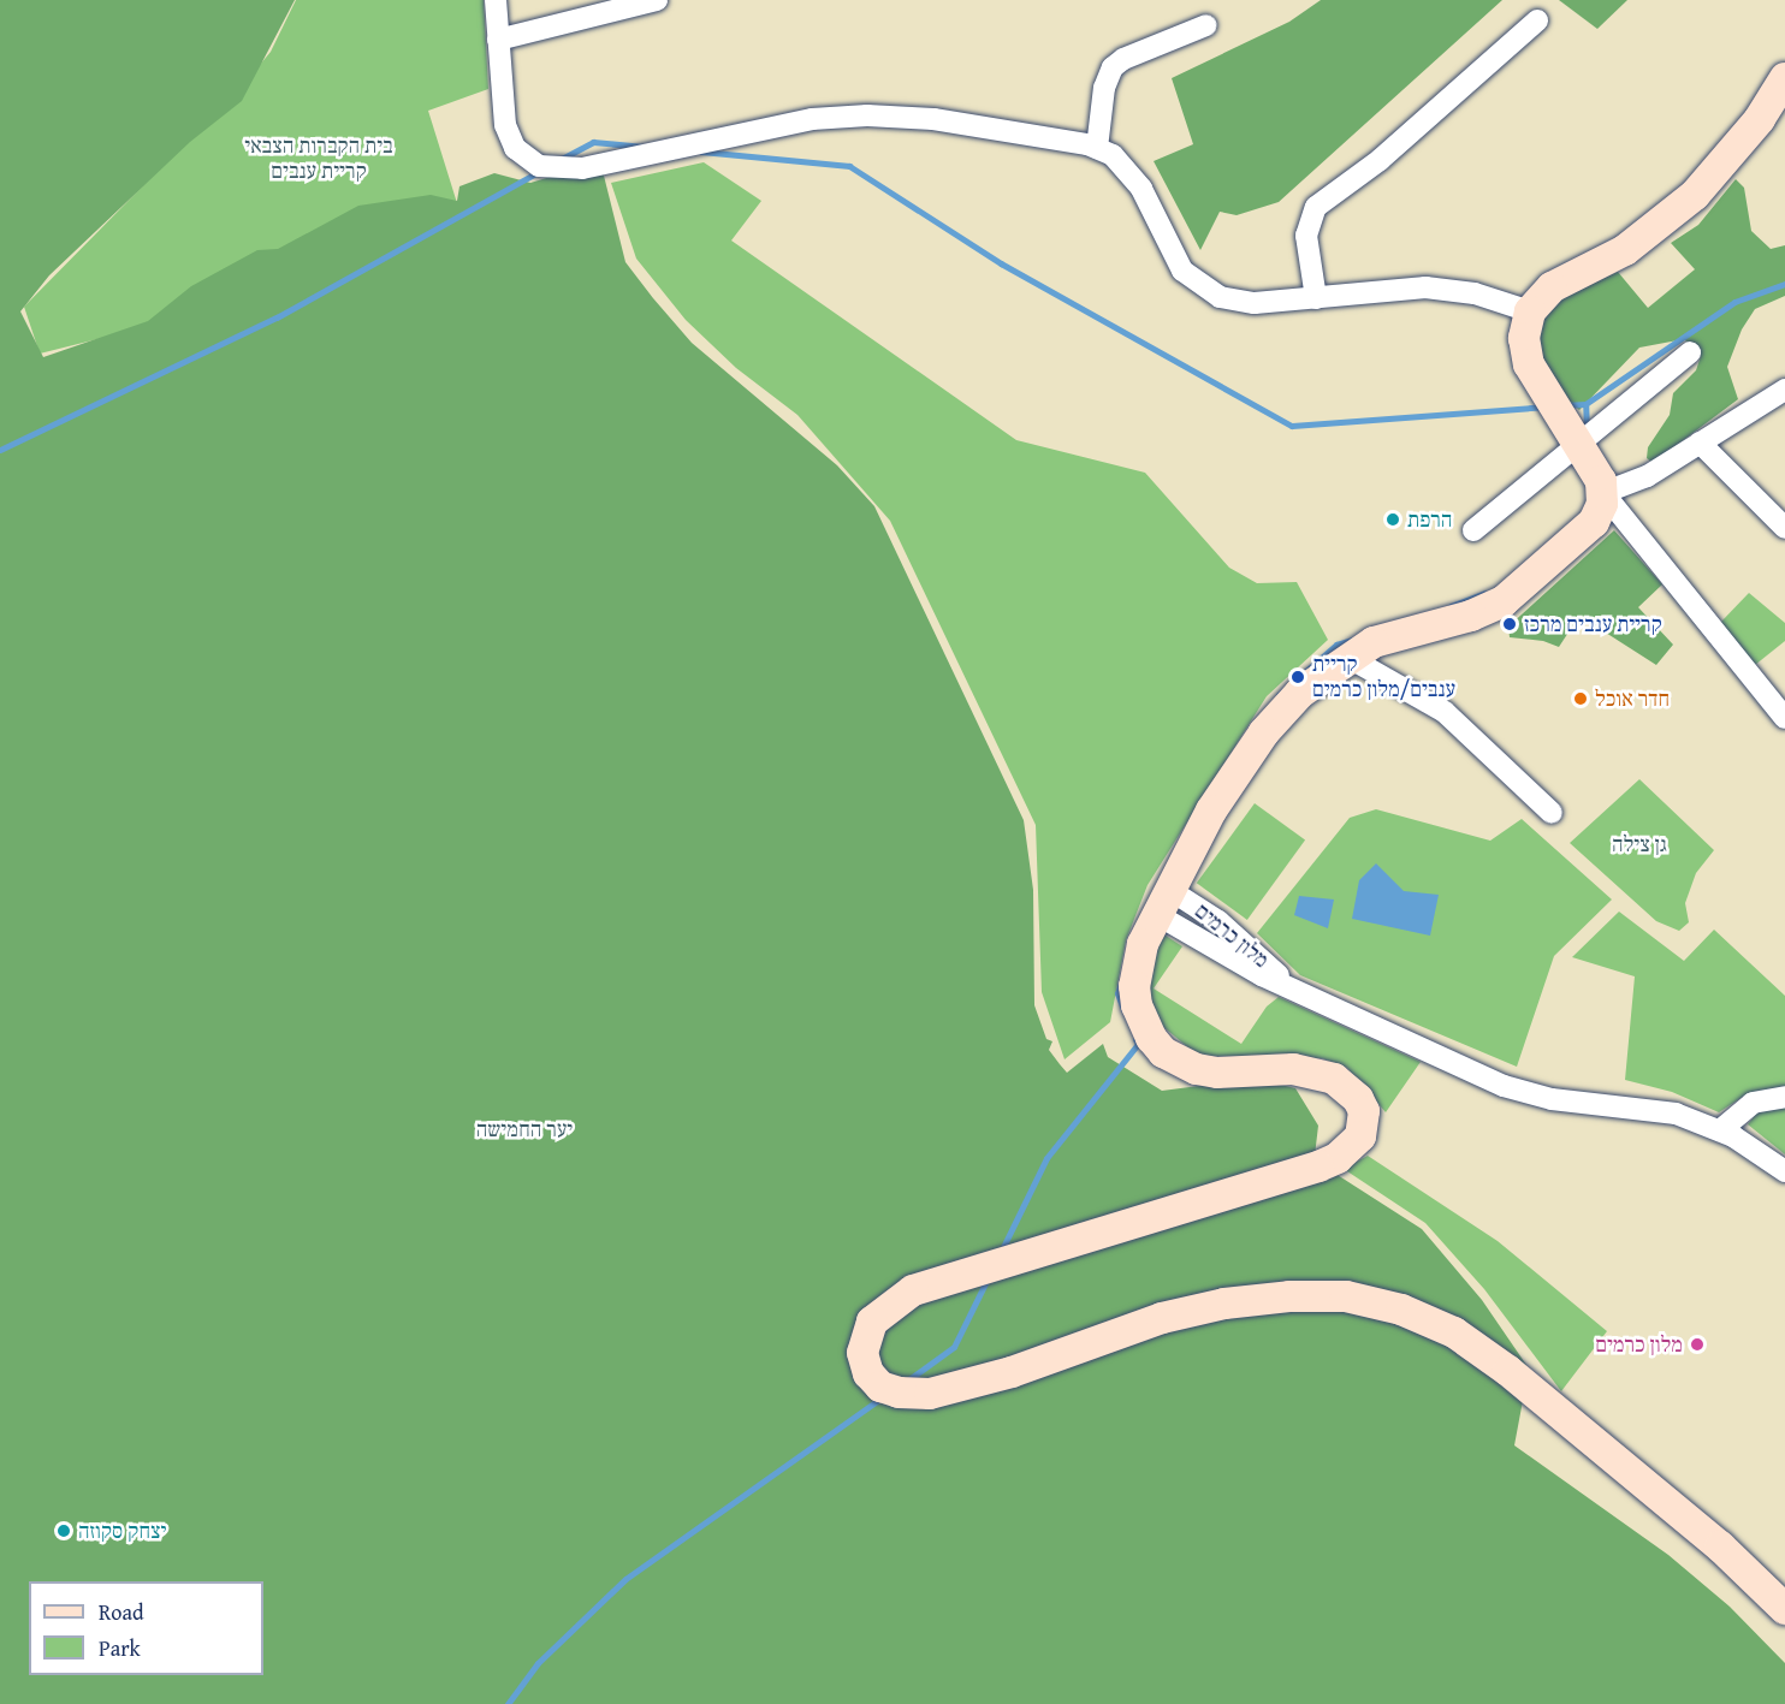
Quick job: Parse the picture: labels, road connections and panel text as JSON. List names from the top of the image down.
{
  "streets": {
    "street": ["מלון כרמים"]
  },
  "parks": ["בית הקברות הצבאי קריית ענבים", "גן צילה", "יער החמישה"],
  "places": [
    "הרפת",
    "קריית ענבים מרכז",
    "קריית ענבים/מלון כרמים",
    "חדר אוכל",
    "מלון כרמים",
    "יצחק סקוזה"
  ],
  "legend": ["Road", "Park"]
}
